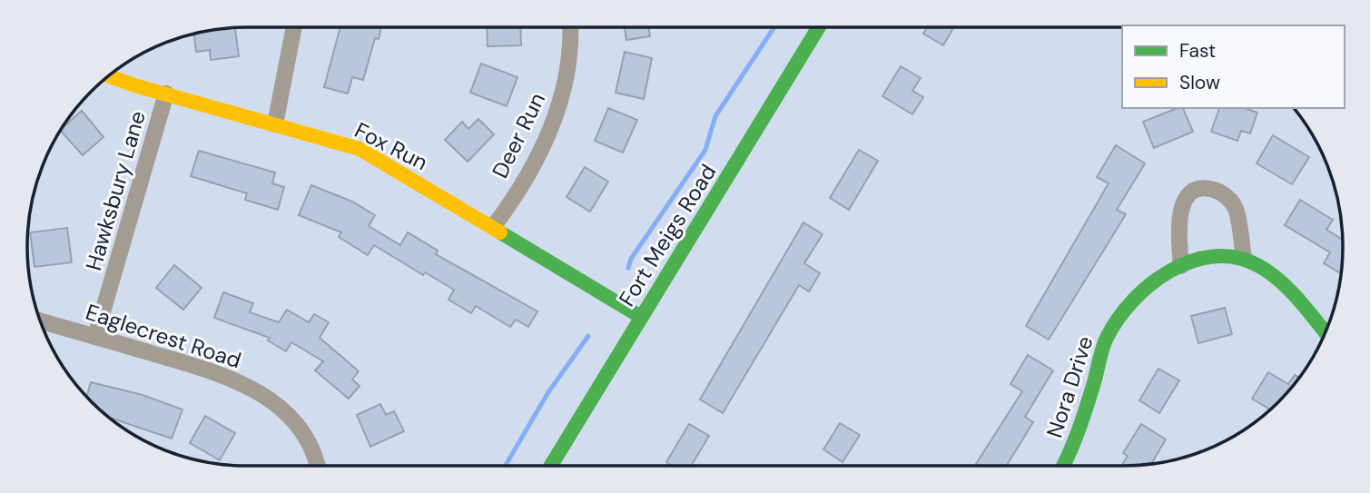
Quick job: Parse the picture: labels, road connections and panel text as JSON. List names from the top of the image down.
{
  "streets": {
    "street": [
      "Deer Run",
      "Fox Run",
      "Hawksbury Lane",
      "Fort Meigs Road",
      "Eaglecrest Road",
      "Nora Drive"
    ]
  },
  "crossings": [
    ["Deer Run", "Fox Run"],
    ["Fox Run", "Hawksbury Lane"],
    ["Fox Run", "Fort Meigs Road"],
    ["Hawksbury Lane", "Eaglecrest Road"]
  ],
  "legend": ["Fast", "Slow"]
}
